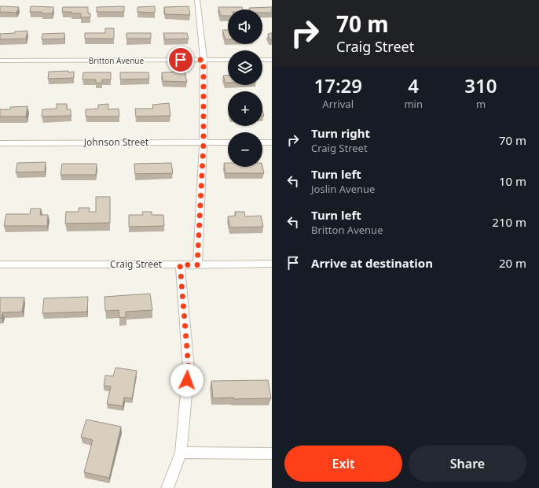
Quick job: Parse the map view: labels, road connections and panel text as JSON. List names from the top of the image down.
{
  "streets": {
    "street": ["Britton Avenue", "Johnson Street", "Craig Street"]
  },
  "page": {
    "turn": ["70 m", "Craig Street"],
    "map_buttons": ["+", "−"],
    "eta": [
      "17:29",
      "Arrival",
      "4",
      "min",
      "310",
      "m"
    ],
    "list": [
      {
        "name": "Turn right",
        "note": "Craig Street",
        "value": "70 m"
      },
      {
        "name": "Turn left",
        "note": "Joslin Avenue",
        "value": "10 m"
      },
      {
        "name": "Turn left",
        "note": "Britton Avenue",
        "value": "210 m"
      },
      {
        "name": "Arrive at destination",
        "value": "20 m"
      }
    ],
    "buttons": ["Exit", "Share"]
  }
}
